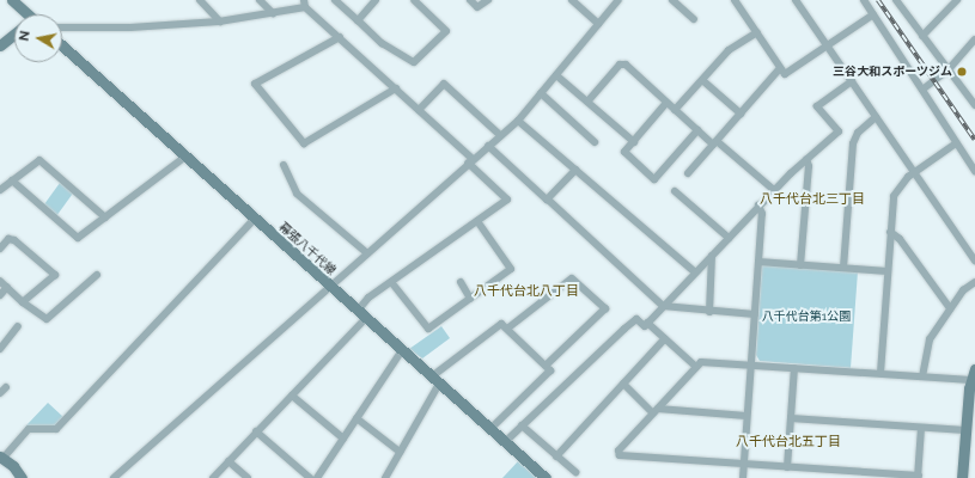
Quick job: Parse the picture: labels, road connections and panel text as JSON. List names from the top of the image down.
{
  "streets": {
    "main road": ["幕張八千代線"]
  },
  "districts": ["八千代台北三丁目", "八千代台北八丁目", "八千代台北五丁目"],
  "parks": ["八千代台第1公園"],
  "places": ["三谷大和スポーツジム"],
  "north": "left"
}
